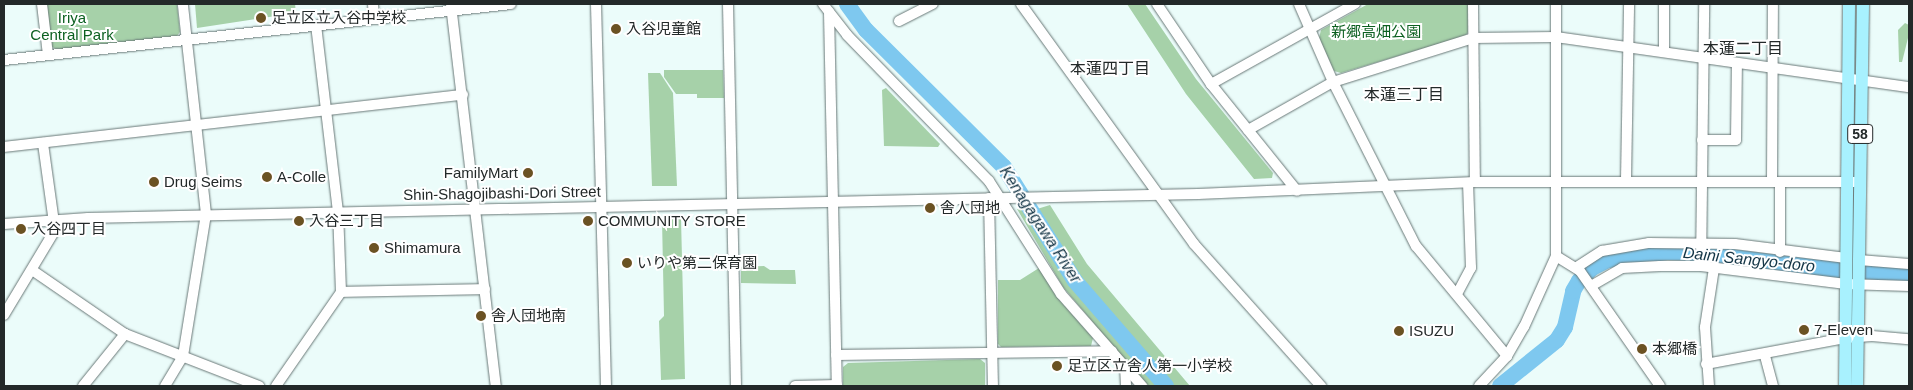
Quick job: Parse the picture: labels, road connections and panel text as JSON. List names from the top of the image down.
{
  "streets": {
    "main road": ["58"],
    "street": ["Shin-Shagojibashi-Dori Street"]
  },
  "crossings": [
    ["58", "Shin-Shagojibashi-Dori Street"]
  ],
  "districts": ["本蓮二丁目", "本蓮四丁目", "本蓮三丁目"],
  "water": ["Kenagagawa River", "Daini Sangyo-doro"],
  "parks": ["Iriya Central Park", "新郷高畑公園"],
  "places": [
    "足立区立入谷中学校",
    "入谷児童館",
    "FamilyMart",
    "A-Colle",
    "Drug Seims",
    "舎人団地",
    "入谷三丁目",
    "COMMUNITY STORE",
    "入谷四丁目",
    "Shimamura",
    "いりや第二保育園",
    "舎人団地南",
    "7-Eleven",
    "ISUZU",
    "本郷橋",
    "足立区立舎人第一小学校"
  ]
}
